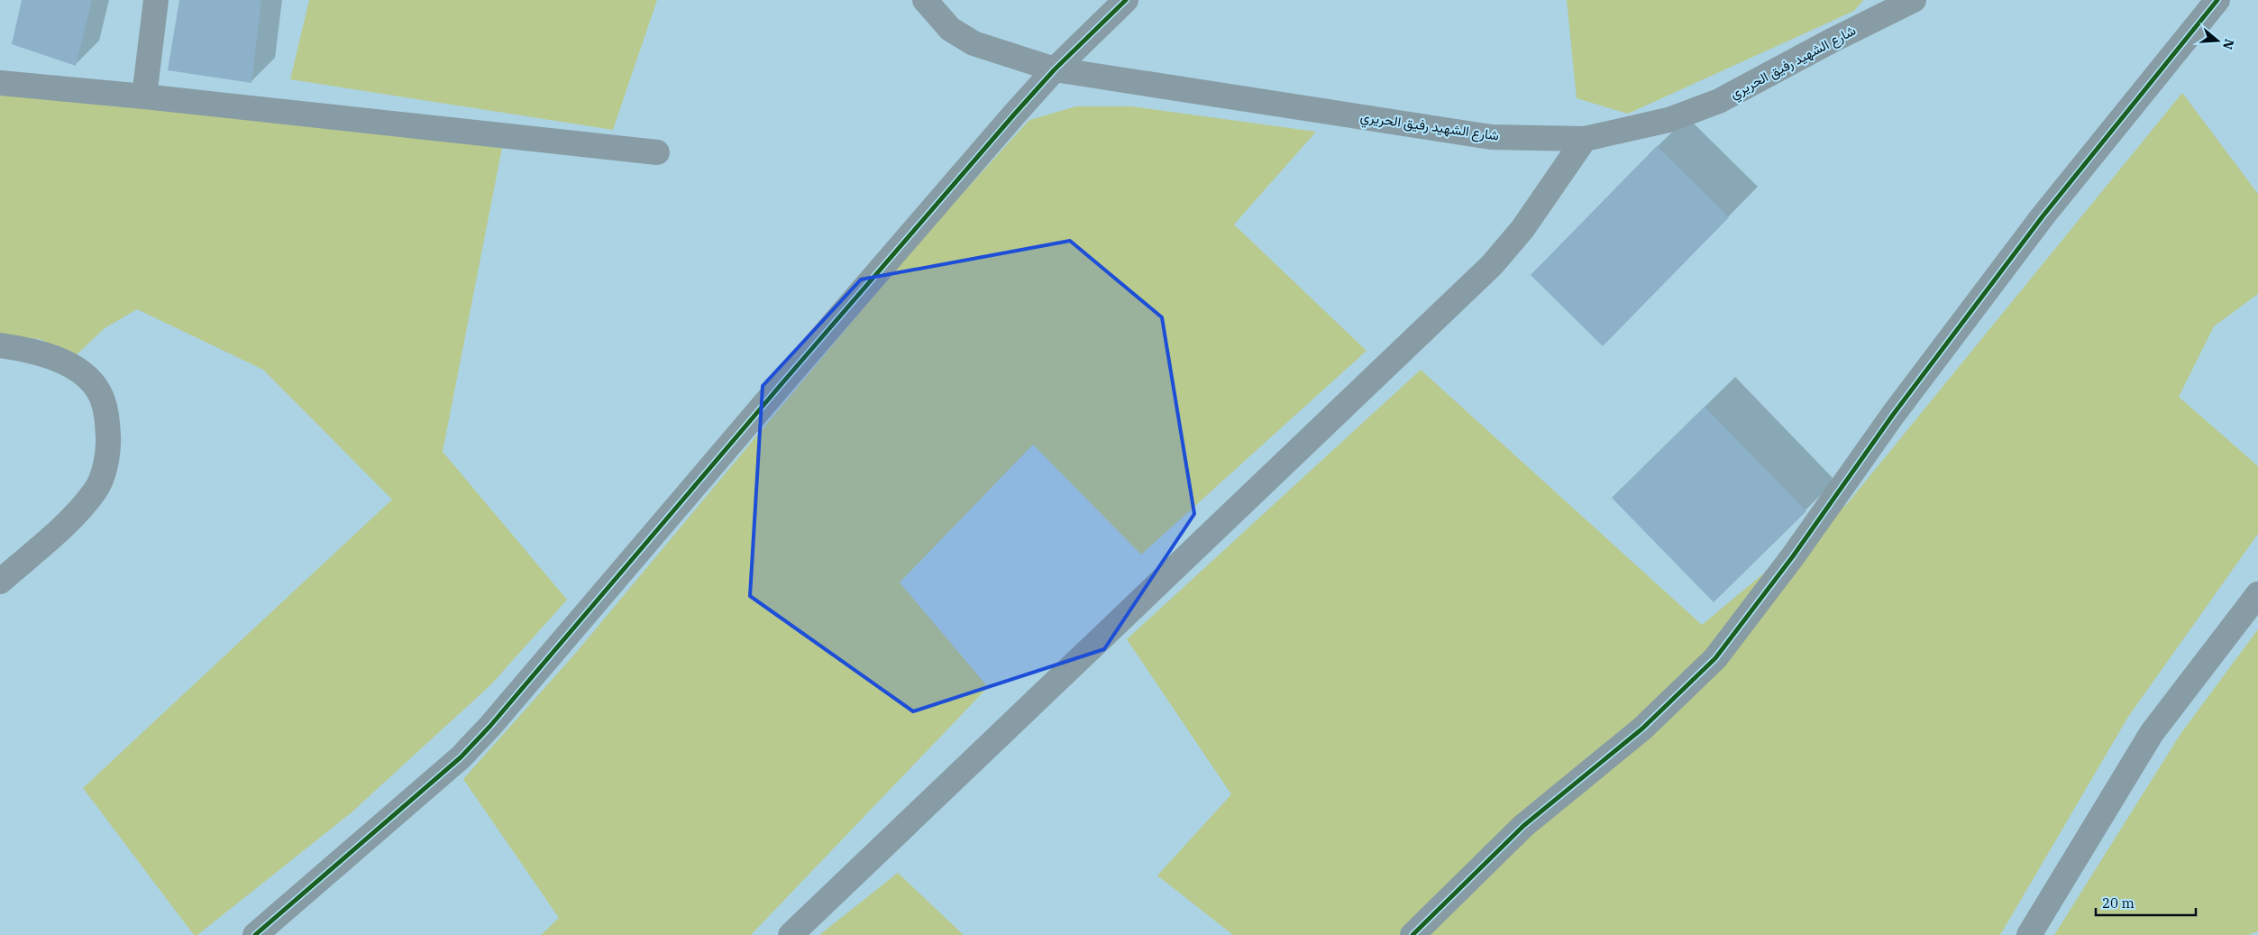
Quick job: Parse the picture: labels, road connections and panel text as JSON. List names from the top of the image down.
{
  "streets": {
    "street": ["شارع الشهيد رفيق الحريري"]
  },
  "scale_bar": "20 m",
  "north": "right"
}
